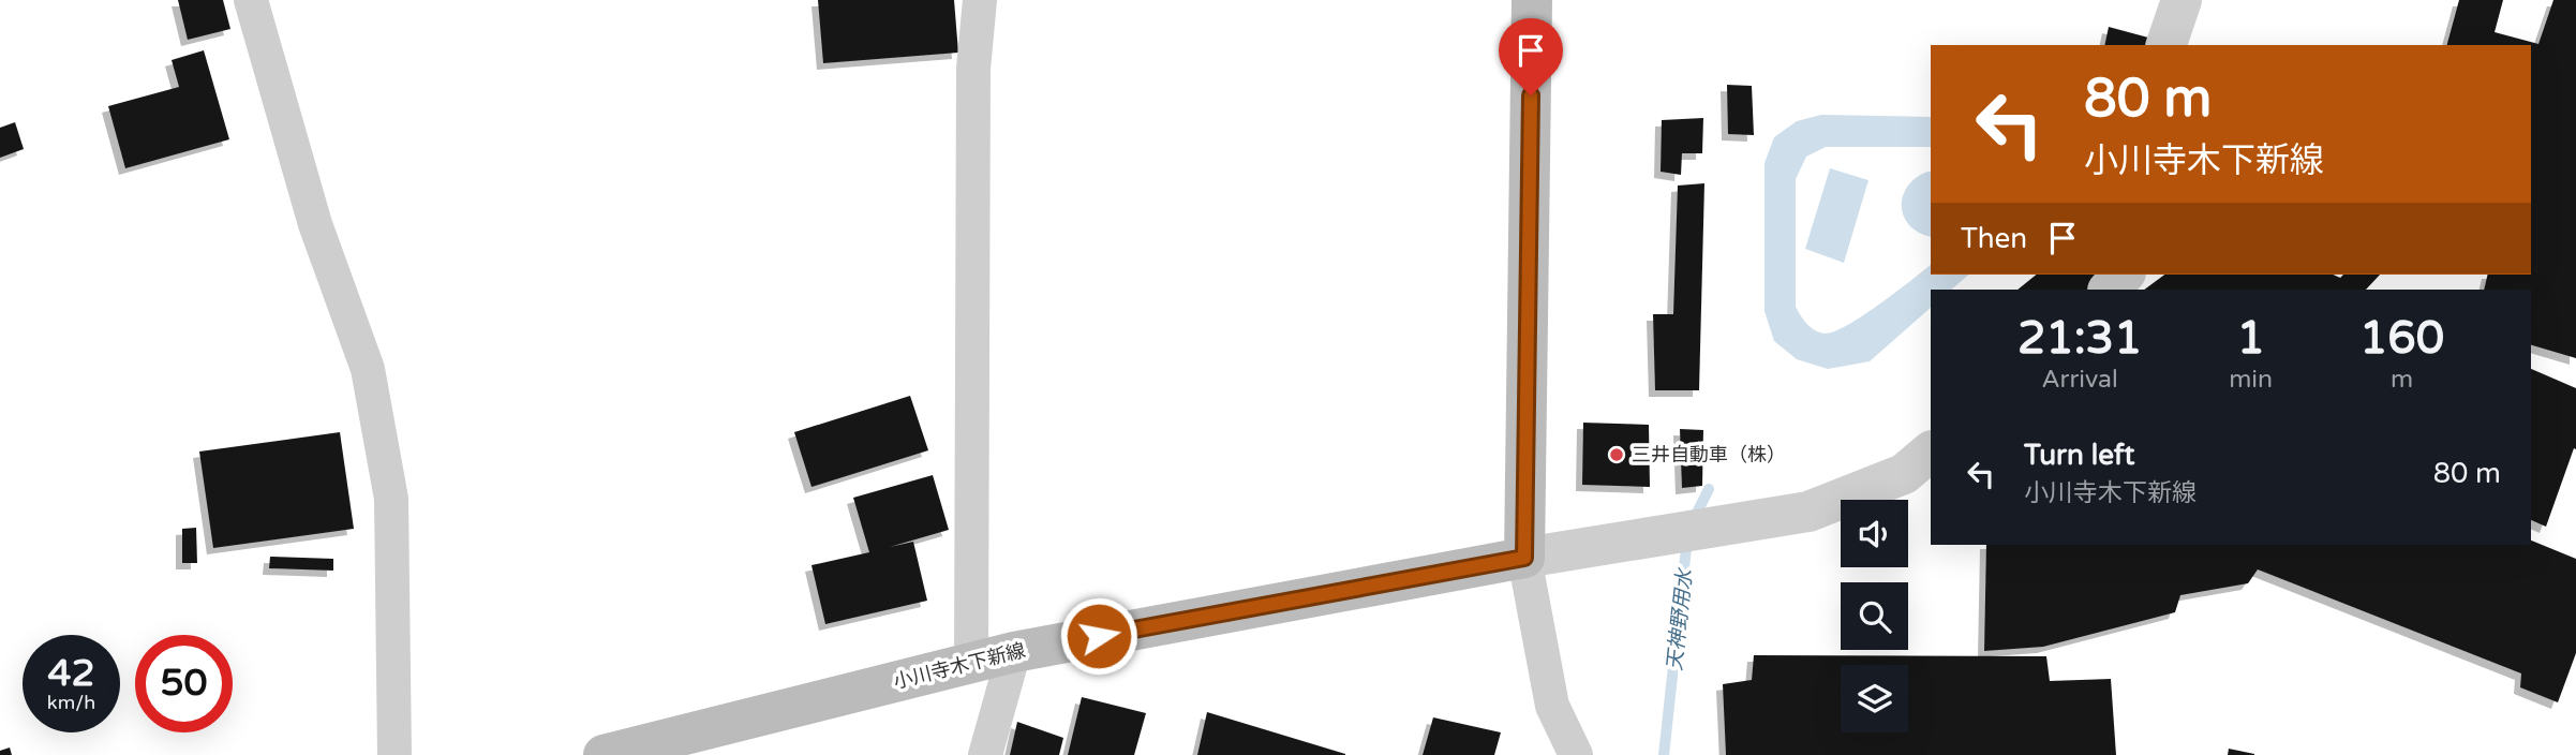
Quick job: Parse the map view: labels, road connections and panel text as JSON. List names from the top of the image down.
{
  "streets": {
    "main road": ["小川寺木下新線"]
  },
  "water": ["天神野用水"],
  "places": ["三井自動車（株）"],
  "page": {
    "turn": ["80 m", "小川寺木下新線"],
    "then": "Then",
    "eta": [
      "21:31",
      "Arrival",
      "1",
      "min",
      "160",
      "m"
    ],
    "list": [
      {
        "name": "Turn left",
        "note": "小川寺木下新線",
        "value": "80 m"
      }
    ],
    "speed": "42 km/h",
    "limit": "50"
  }
}
